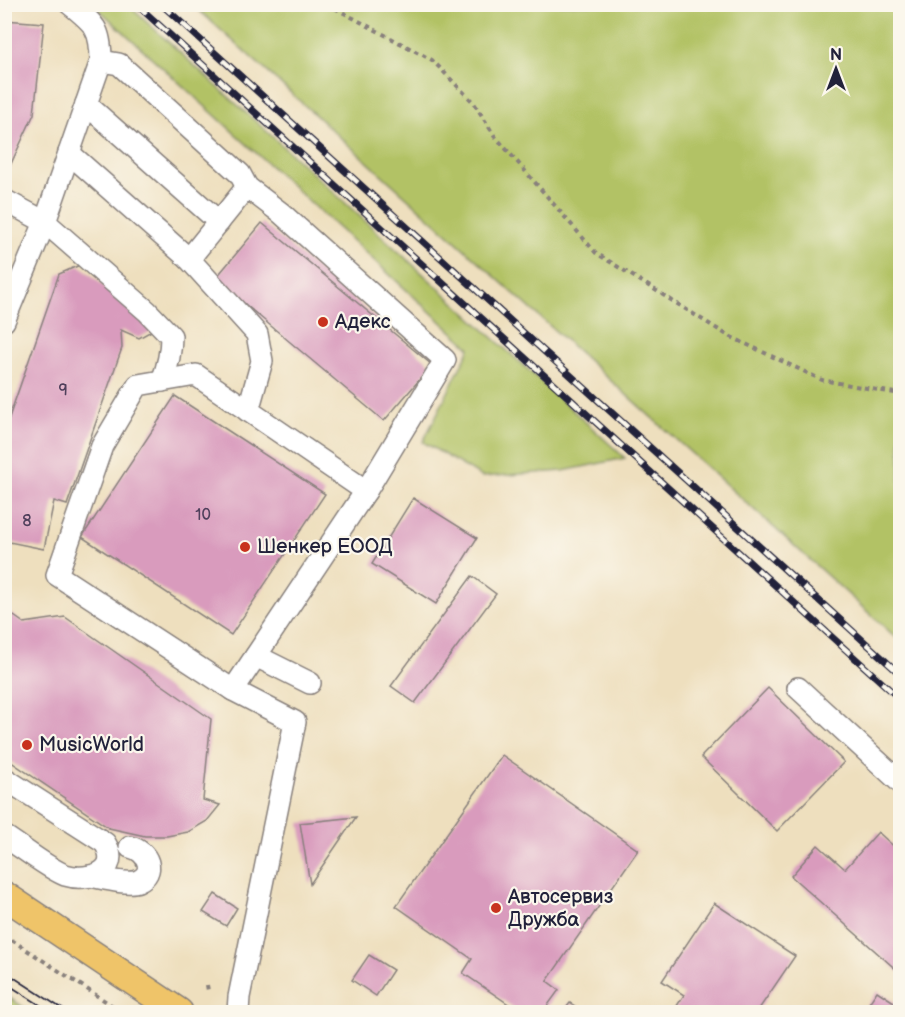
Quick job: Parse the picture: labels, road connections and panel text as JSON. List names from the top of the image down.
{
  "places": [
    "Адекс",
    "Шенкер ЕООД",
    "MusicWorld",
    "Автосервиз Дружба"
  ],
  "house_numbers": ["9", "10", "8"],
  "north": "top"
}
